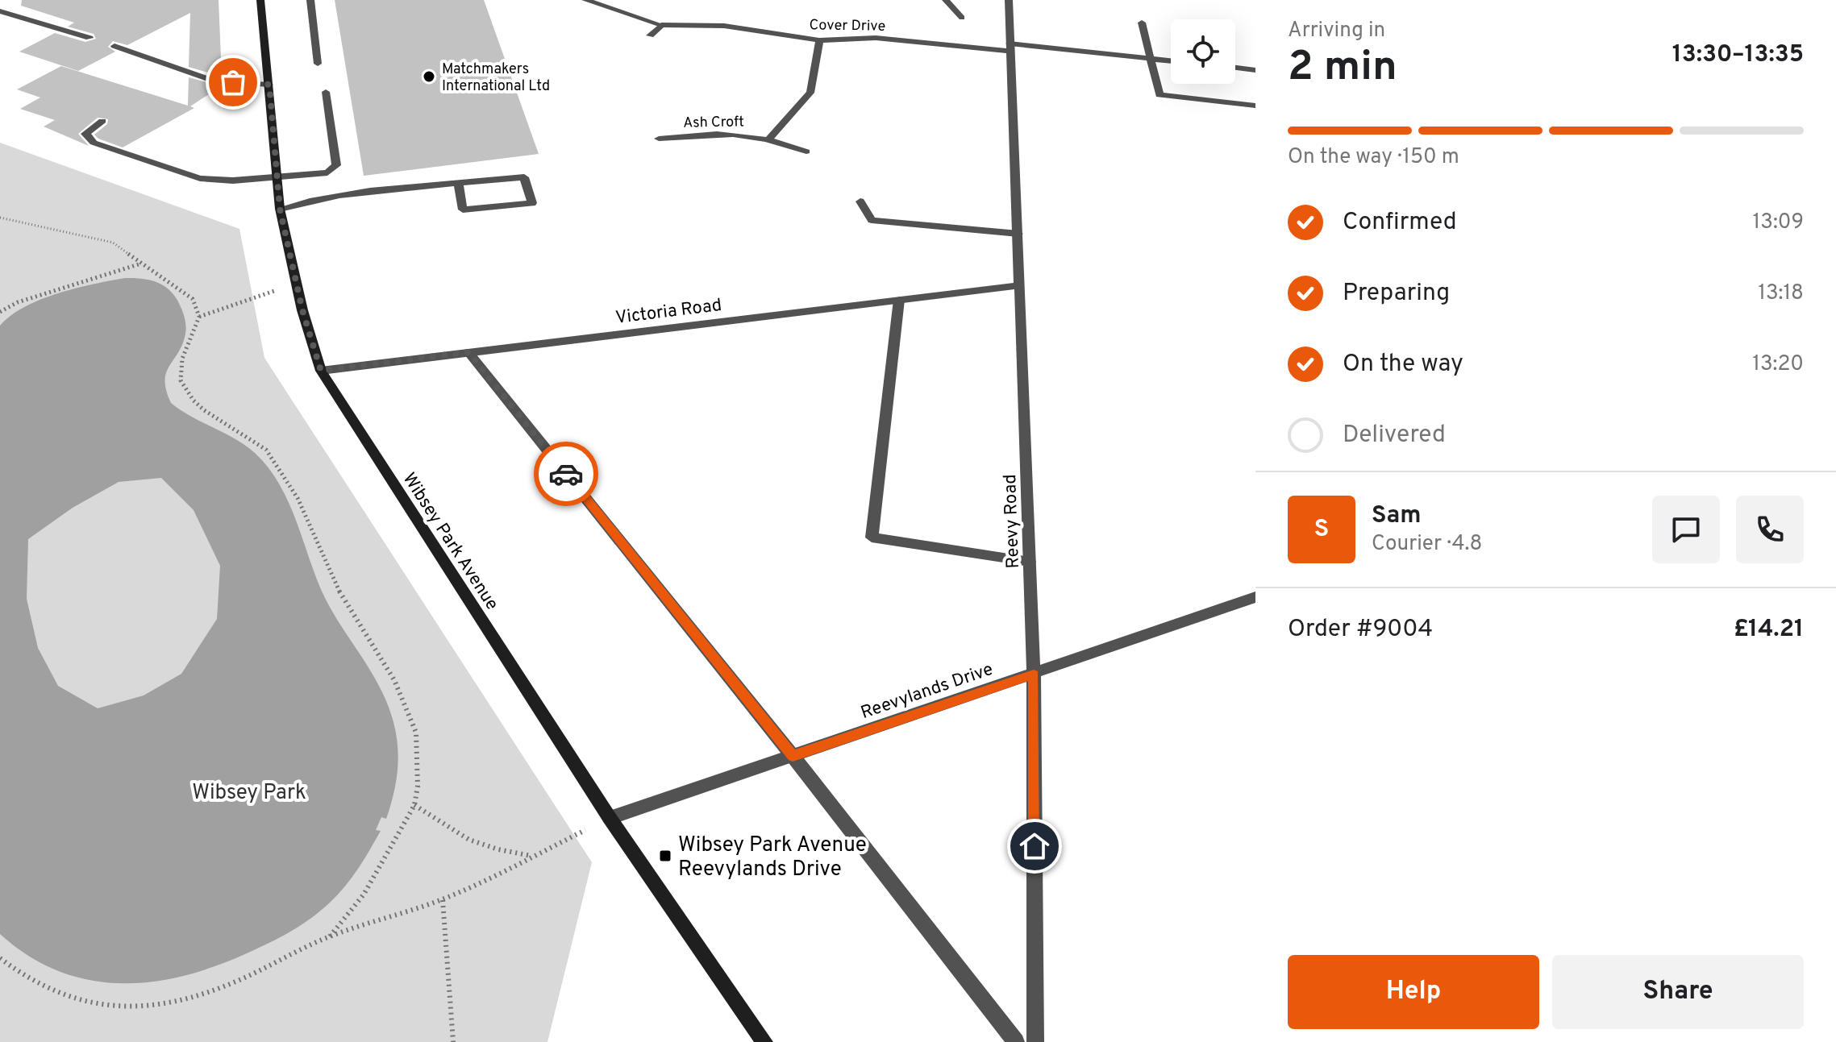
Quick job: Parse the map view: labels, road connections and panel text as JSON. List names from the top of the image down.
{
  "streets": {
    "street": [
      "Cover Drive",
      "Ash Croft",
      "Victoria Road",
      "Reevy Road",
      "Wibsey Park Avenue",
      "Reevylands Drive"
    ]
  },
  "crossings": [
    ["Cover Drive", "Ash Croft"],
    ["Cover Drive", "Reevy Road"],
    ["Victoria Road", "Reevy Road"],
    ["Victoria Road", "Wibsey Park Avenue"],
    ["Reevy Road", "Reevylands Drive"],
    ["Wibsey Park Avenue", "Reevylands Drive"]
  ],
  "parks": ["Wibsey Park"],
  "places": {
    "other": ["Matchmakers International Ltd"],
    "transit": ["Wibsey Park Avenue Reevylands Drive"]
  },
  "page": {
    "heading": ["2 min", "Arriving in", "13:30–13:35"],
    "panel": [
      "Sam",
      "Courier · 4.8",
      "Order #9004",
      "£14.21"
    ],
    "bar": "On the way · 150 m",
    "list": [
      ["Confirmed", "13:09"],
      ["Preparing", "13:18"],
      ["On the way", "13:20"],
      "Delivered"
    ],
    "round": "S",
    "buttons": ["Help", "Share"]
  }
}
